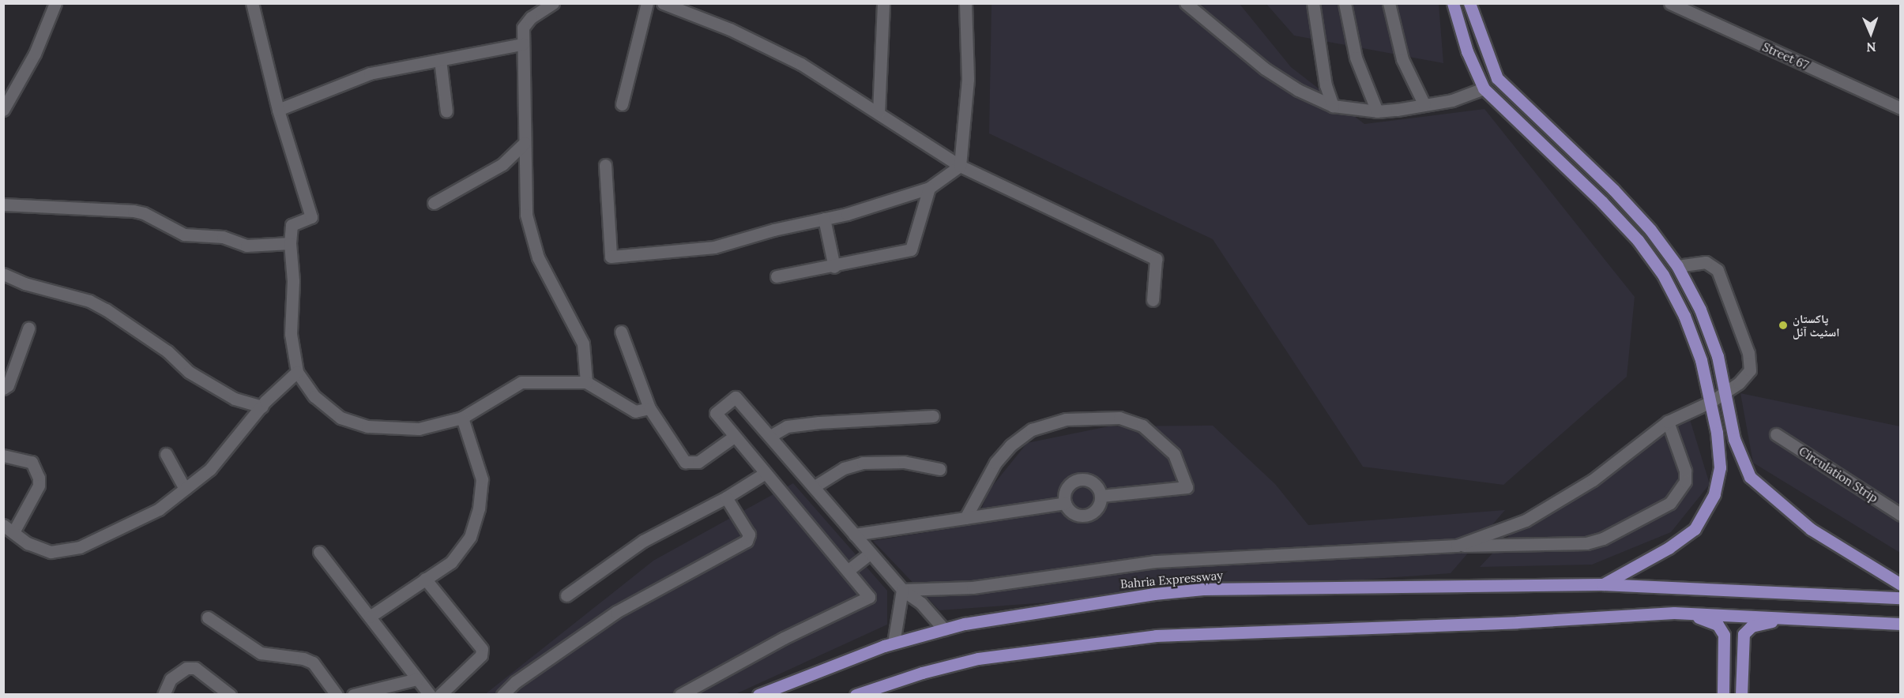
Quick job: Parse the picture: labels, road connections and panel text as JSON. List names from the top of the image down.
{
  "streets": {
    "main road": ["Bahria Expressway"],
    "street": ["Street 67", "Circulation Strip"]
  },
  "places": ["پاکستان اسٹیٹ آئل"],
  "north": "bottom"
}
